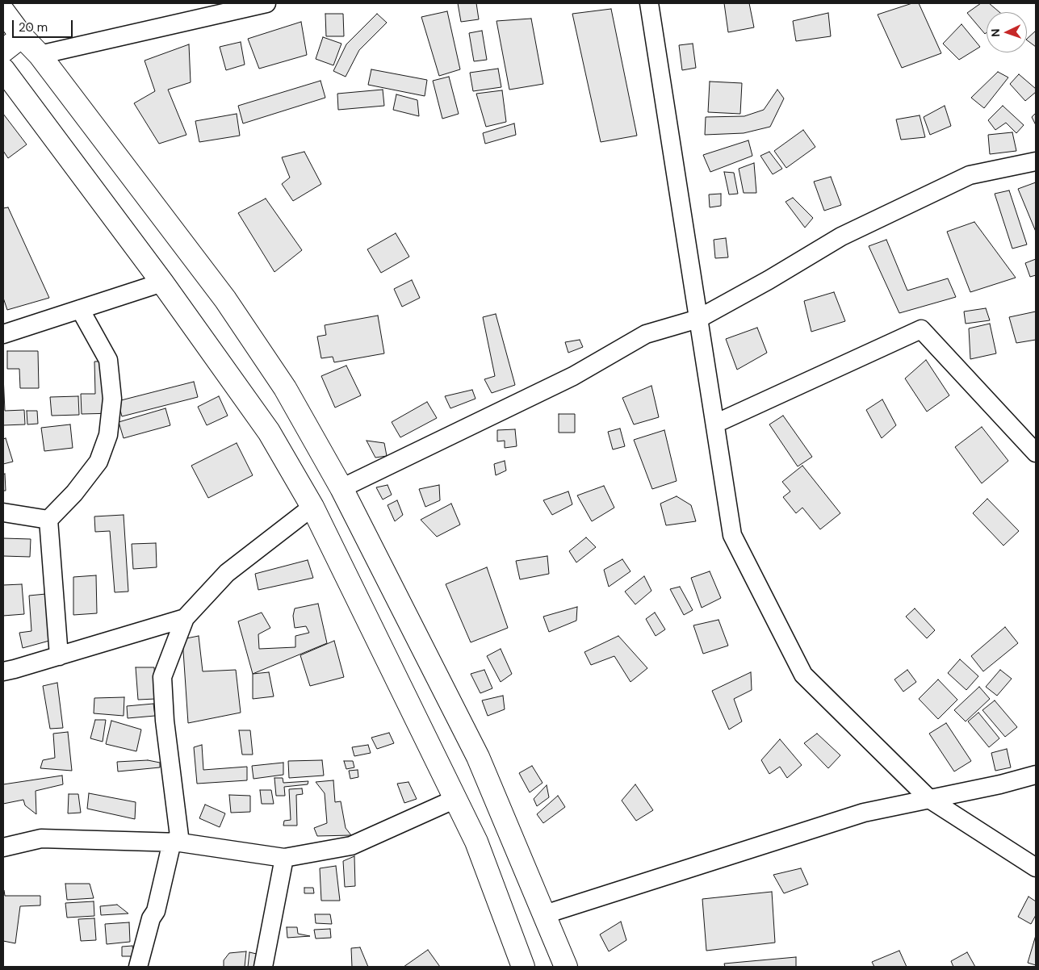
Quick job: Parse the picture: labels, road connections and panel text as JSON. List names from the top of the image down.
{
  "scale_bar": "20 m",
  "north": "left"
}
